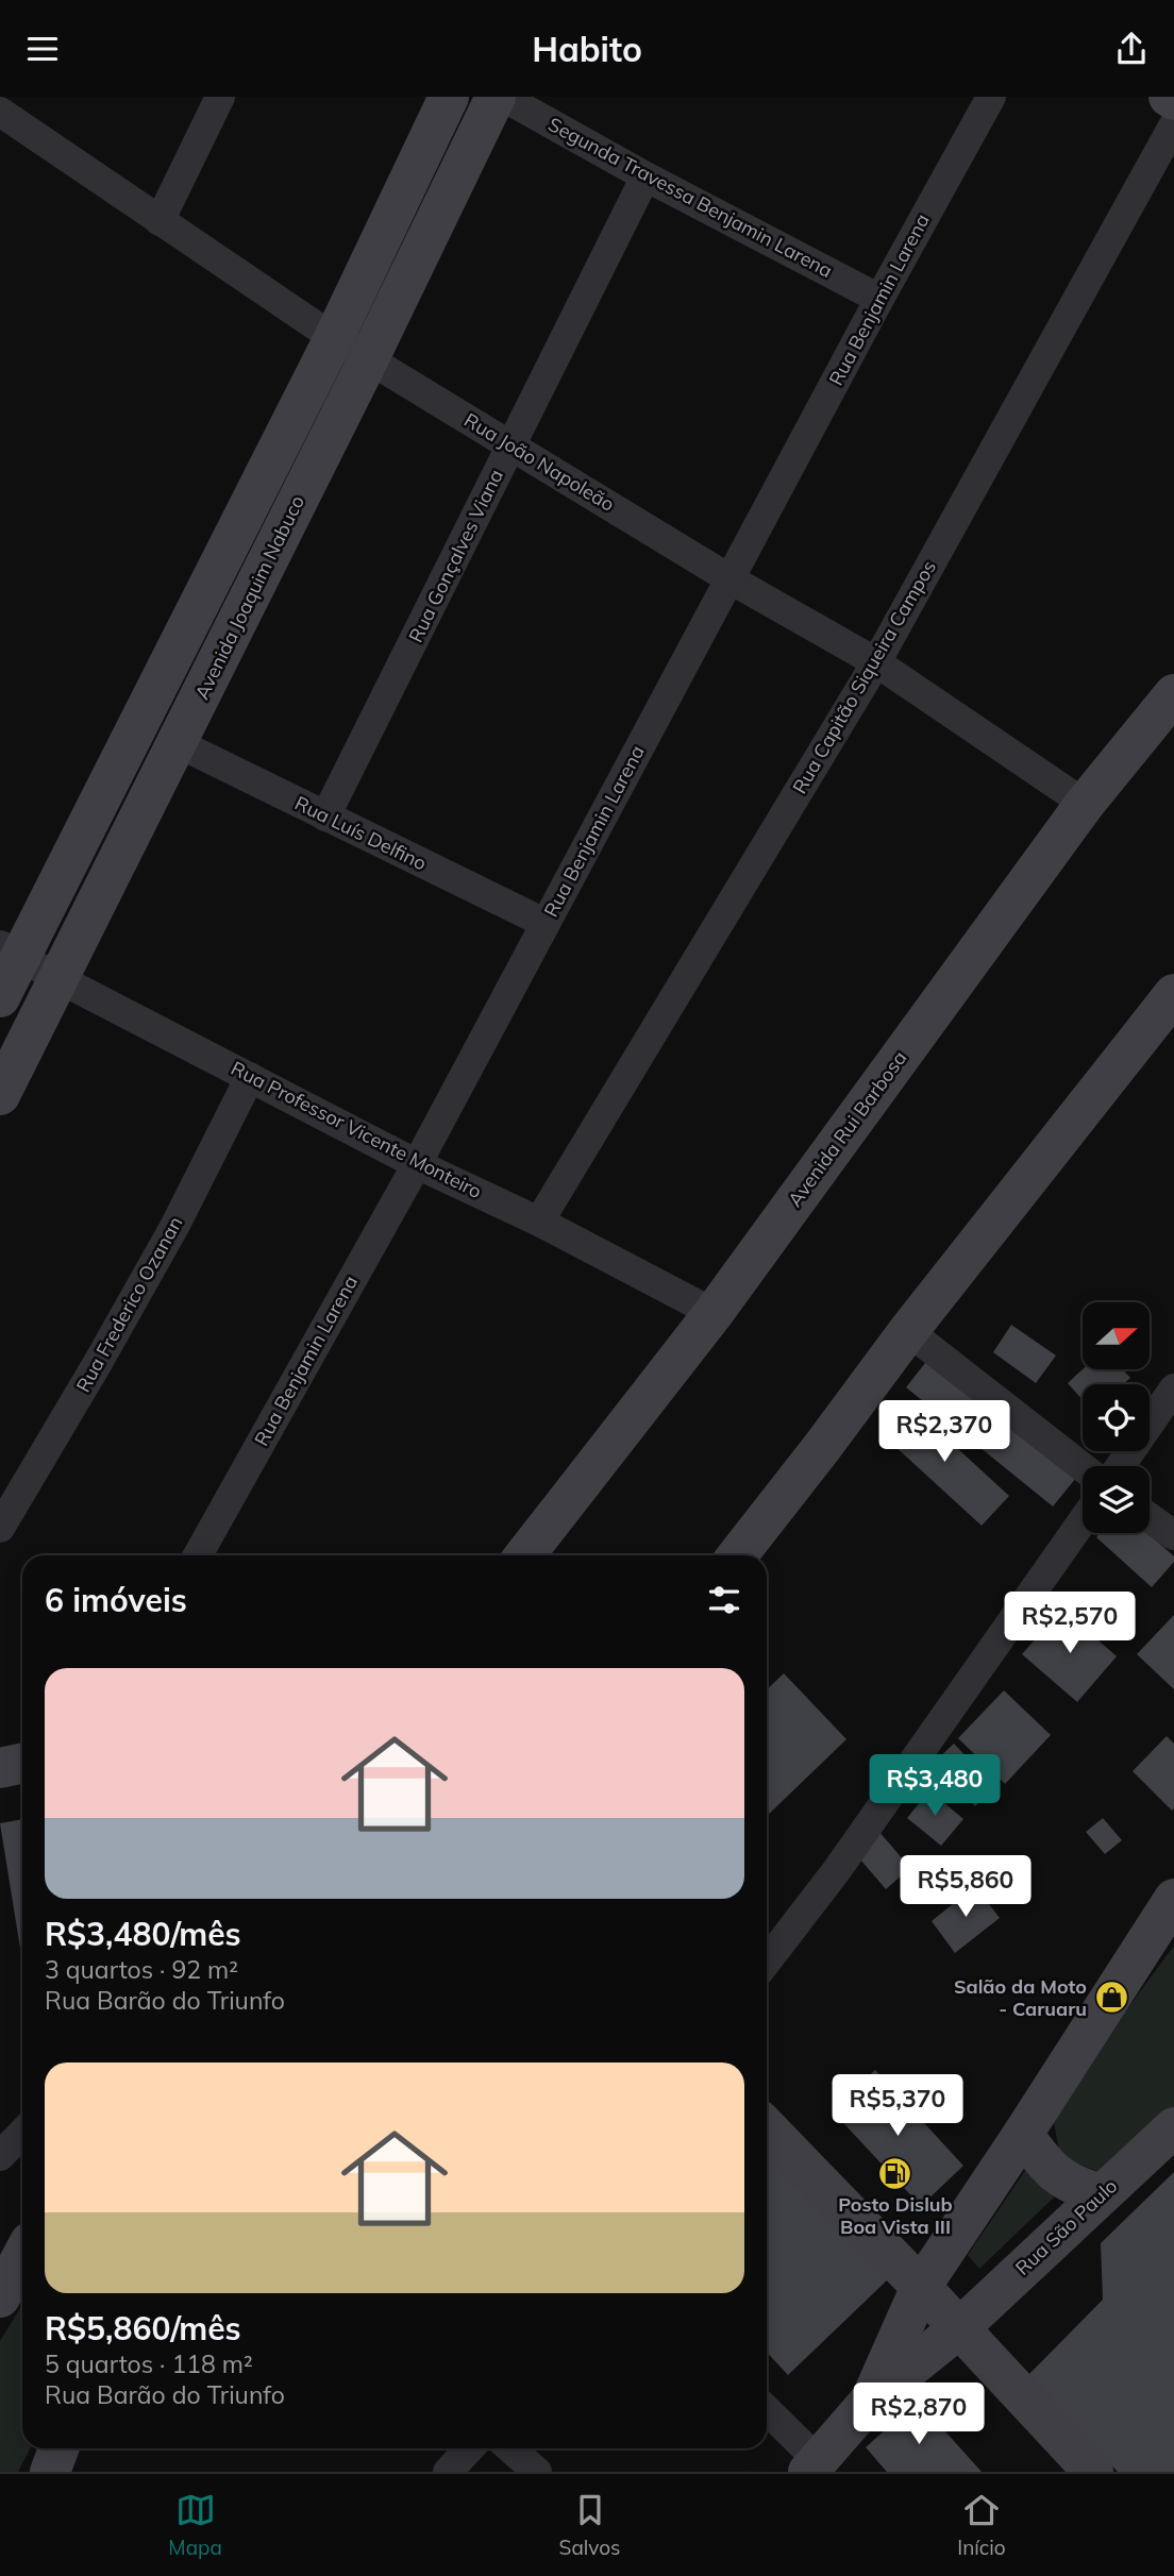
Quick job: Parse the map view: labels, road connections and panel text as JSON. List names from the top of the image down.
{
  "streets": {
    "street": [
      "Segunda Travessa Benjamin Larena",
      "Rua Benjamin Larena",
      "Rua João Napoleão",
      "Rua Gonçalves Viana",
      "Avenida Joaquim Nabuco",
      "Rua Capitão Siqueira Campos",
      "Rua Luís Delfino",
      "Avenida Rui Barbosa",
      "Rua Professor Vicente Monteiro",
      "Rua Frederico Ozanan",
      "Rua São Paulo"
    ]
  },
  "crossings": [
    ["Segunda Travessa Benjamin Larena", "Rua Benjamin Larena"],
    ["Segunda Travessa Benjamin Larena", "Rua Gonçalves Viana"],
    ["Rua Benjamin Larena", "Rua João Napoleão"],
    ["Rua Benjamin Larena", "Rua Luís Delfino"],
    ["Rua Benjamin Larena", "Rua Professor Vicente Monteiro"],
    ["Rua João Napoleão", "Rua Gonçalves Viana"],
    ["Rua João Napoleão", "Avenida Joaquim Nabuco"],
    ["Rua João Napoleão", "Rua Capitão Siqueira Campos"],
    ["Rua João Napoleão", "Avenida Rui Barbosa"],
    ["Rua Gonçalves Viana", "Rua Luís Delfino"],
    ["Avenida Joaquim Nabuco", "Rua Luís Delfino"],
    ["Avenida Joaquim Nabuco", "Rua Professor Vicente Monteiro"],
    ["Rua Capitão Siqueira Campos", "Rua Professor Vicente Monteiro"],
    ["Avenida Rui Barbosa", "Rua Professor Vicente Monteiro"],
    ["Rua Professor Vicente Monteiro", "Rua Frederico Ozanan"]
  ],
  "places": {
    "shop": ["Salão da Moto - Caruaru"],
    "fuel station": ["Posto Dislub Boa Vista III"]
  },
  "north": "right",
  "page": {
    "header": "Habito",
    "price": [
      "R$2,370",
      "R$2,570",
      "R$3,480",
      "R$5,860",
      "R$5,370",
      "R$2,870"
    ],
    "heading": "6 imóveis",
    "list": [
      {
        "name": "R$3,480/mês",
        "note": "3 quartos · 92 m² · Rua Barão do Triunfo"
      },
      {
        "name": "R$5,860/mês",
        "note": "5 quartos · 118 m² · Rua Barão do Triunfo"
      }
    ],
    "tabs": ["Mapa", "Salvos", "Início"]
  }
}
